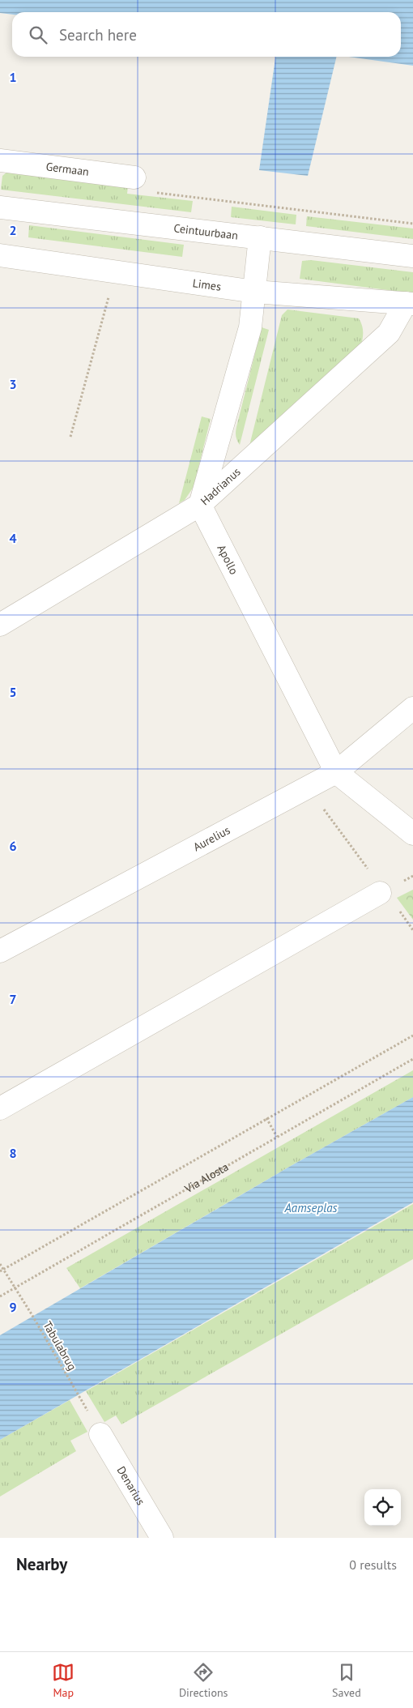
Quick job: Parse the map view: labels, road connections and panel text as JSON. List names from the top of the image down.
{
  "streets": {
    "street": [
      "Germaan",
      "Ceintuurbaan",
      "Limes",
      "Hadrianus",
      "Apollo",
      "Aurelius",
      "Denarius"
    ],
    "path": ["Via Alosta", "Tabulabrug"]
  },
  "crossings": [
    ["Limes", "Hadrianus"],
    ["Hadrianus", "Apollo"],
    ["Apollo", "Aurelius"],
    ["Via Alosta", "Tabulabrug"]
  ],
  "water": ["Aamseplas"],
  "page": {
    "search": "Search here",
    "heading": ["Nearby", "0 results"],
    "nav": ["Map", "Directions", "Saved"]
  },
  "grid": {
    "rows": [
      "1",
      "2",
      "3",
      "4",
      "5",
      "6",
      "7",
      "8",
      "9"
    ]
  }
}
